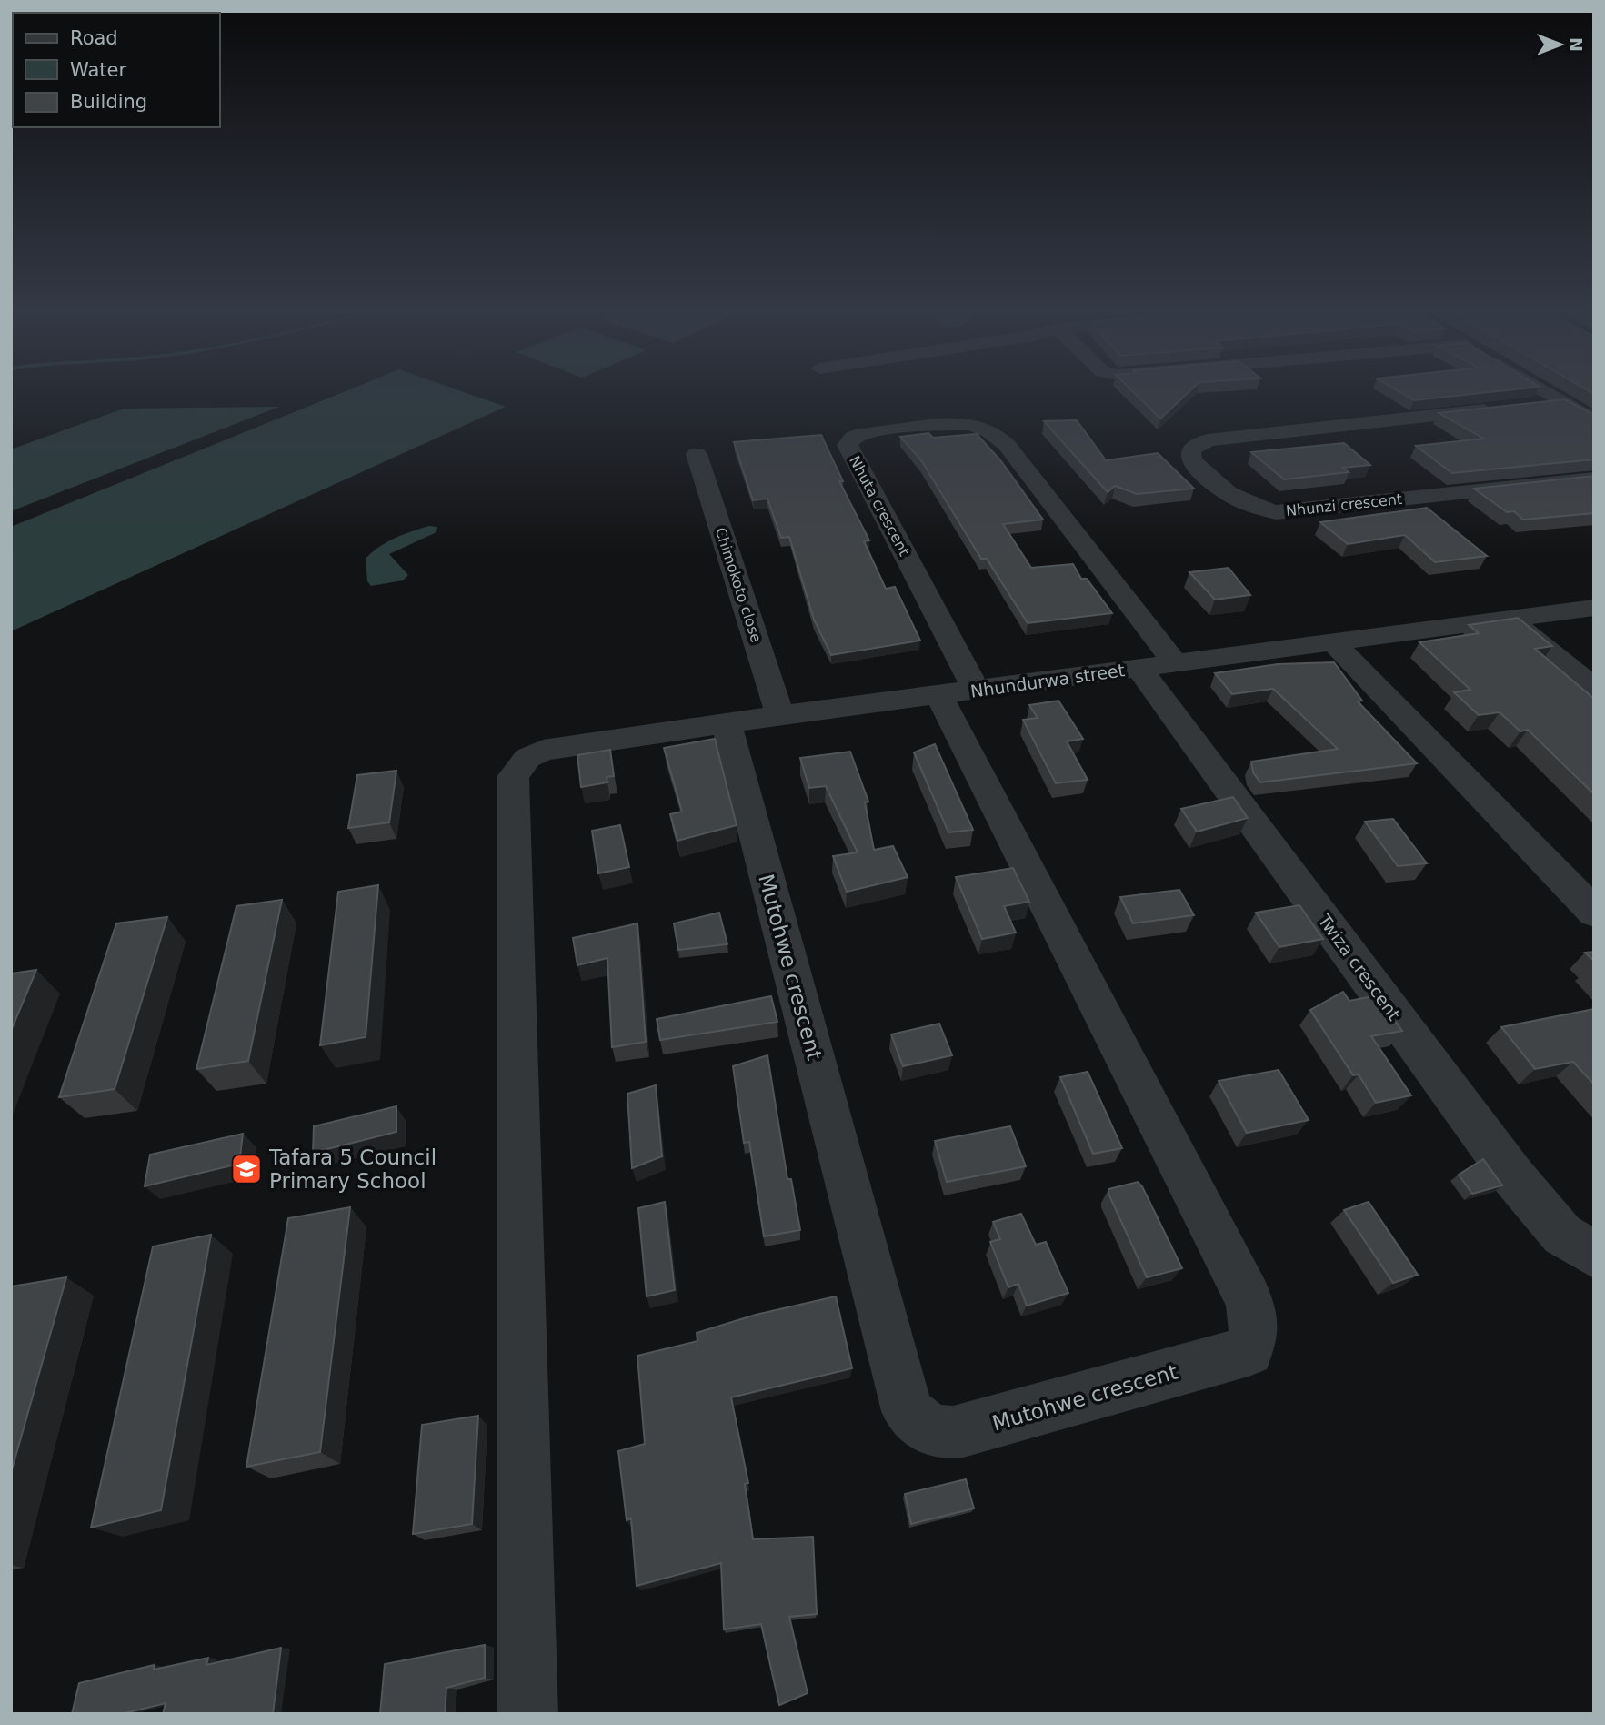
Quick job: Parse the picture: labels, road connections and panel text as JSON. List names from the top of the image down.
{
  "streets": {
    "street": [
      "Nhunzi crescent",
      "Nhuta crescent",
      "Chimokoto close",
      "Nhundurwa street",
      "Mutohwe crescent",
      "Twiza crescent"
    ]
  },
  "crossings": [
    ["Nhuta crescent", "Nhundurwa street"],
    ["Nhuta crescent", "Mutohwe crescent"],
    ["Nhuta crescent", "Twiza crescent"],
    ["Chimokoto close", "Nhundurwa street"],
    ["Nhundurwa street", "Mutohwe crescent"],
    ["Nhundurwa street", "Twiza crescent"]
  ],
  "places": {
    "school or university": ["Tafara 5 Council Primary School"]
  },
  "legend": ["Road", "Water", "Building"],
  "north": "right"
}
